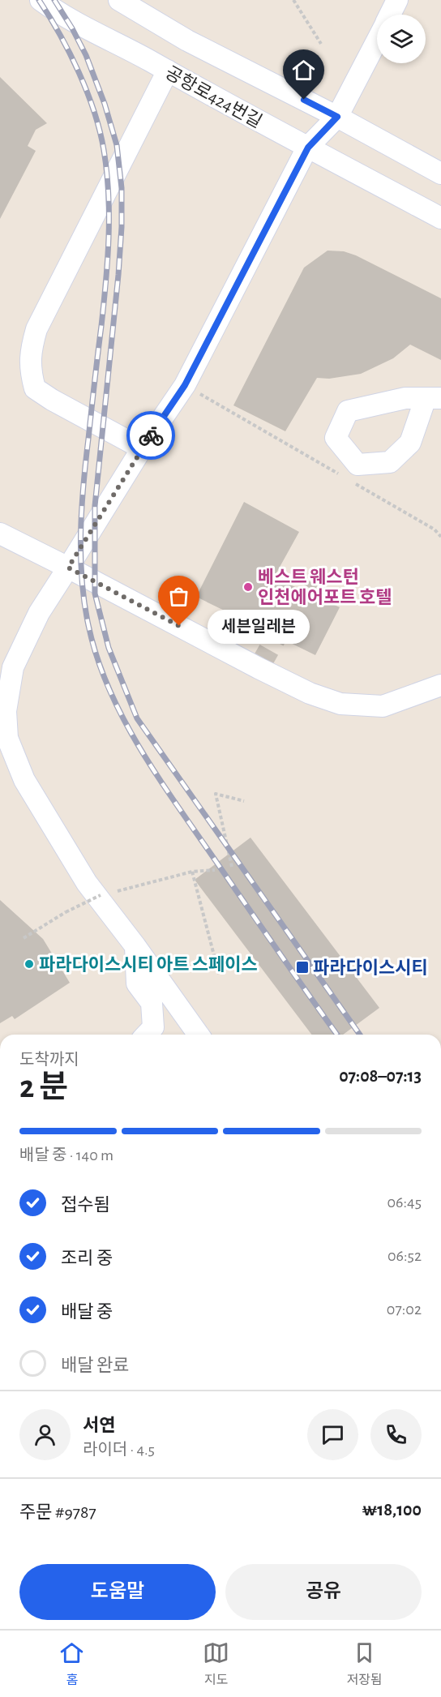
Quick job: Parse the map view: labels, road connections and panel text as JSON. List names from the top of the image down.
{
  "streets": {
    "street": ["공항로424번길"]
  },
  "places": {
    "other": ["베스트 웨스턴 인천에어포트 호텔", "세븐일레븐", "파라다이스시티 아트 스페이스"],
    "transit": ["파라다이스시티"]
  },
  "page": {
    "bubble": "세븐일레븐",
    "heading": ["2 분", "도착까지", "07:08–07:13"],
    "panel": [
      "서연",
      "라이더 · 4.5",
      "주문 #9787",
      "₩18,100"
    ],
    "bar": "배달 중 · 140 m",
    "list": [
      ["접수됨", "06:45"],
      ["조리 중", "06:52"],
      ["배달 중", "07:02"],
      "배달 완료"
    ],
    "buttons": ["도움말", "공유"],
    "tabs": ["홈", "지도", "저장됨"]
  }
}
